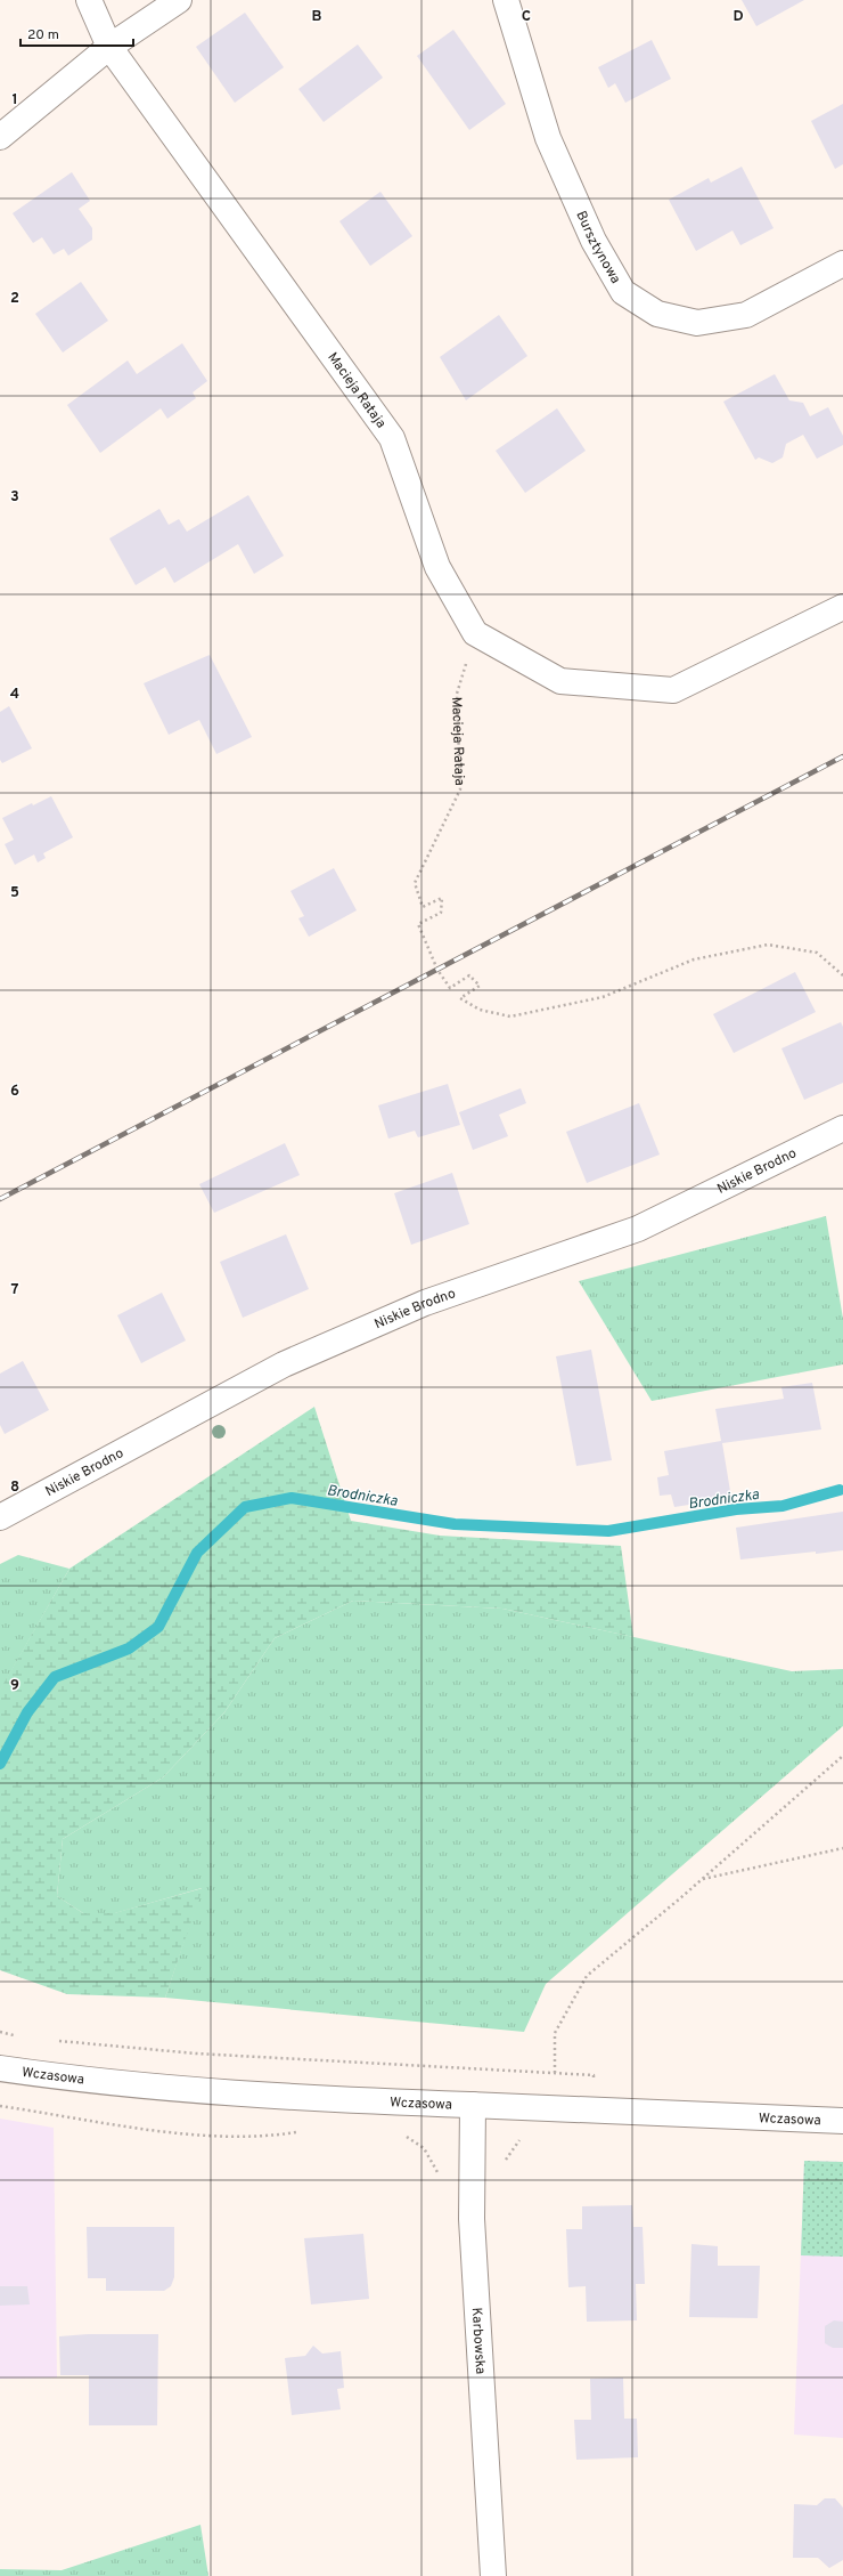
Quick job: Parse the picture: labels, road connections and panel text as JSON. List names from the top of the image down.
{
  "streets": {
    "street": [
      "Bursztynowa",
      "Macieja Rataja",
      "Niskie Brodno",
      "Wczasowa",
      "Karbowska"
    ]
  },
  "crossings": [
    ["Wczasowa", "Karbowska"]
  ],
  "water": ["Brodniczka"],
  "scale_bar": "20 m",
  "grid": {
    "columns": ["B", "C", "D"],
    "rows": [
      "1",
      "2",
      "3",
      "4",
      "5",
      "6",
      "7",
      "8",
      "9"
    ]
  }
}
